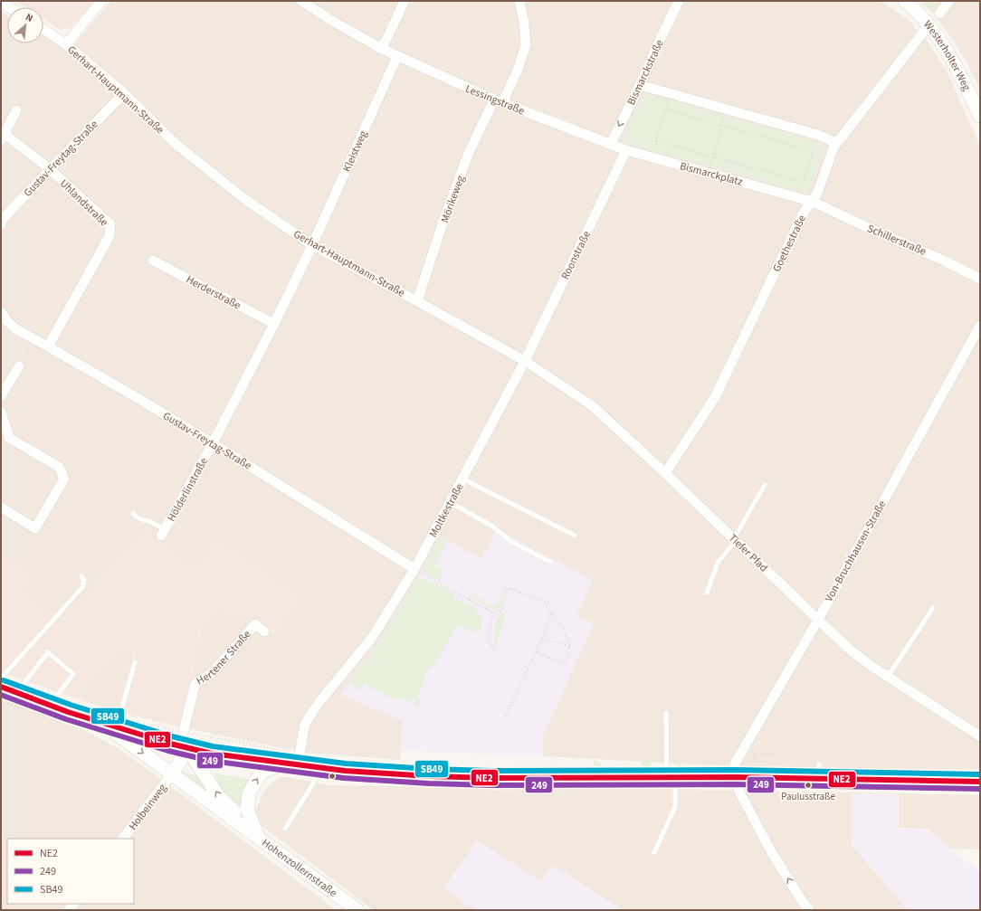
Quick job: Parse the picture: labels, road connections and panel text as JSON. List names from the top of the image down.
{
  "streets": {
    "main road": ["Westerholter Weg", "Hohenzollernstraße"],
    "street": [
      "Bismarckstraße",
      "Gerhart-Hauptmann-Straße",
      "Lessingstraße",
      "Kleistweg",
      "Gustav-Freytag-Straße",
      "Bismarckplatz",
      "Mörikeweg",
      "Uhlandstraße",
      "Schillerstraße",
      "Goethestraße",
      "Roonstraße",
      "Herderstraße",
      "Hölderlinstraße",
      "Moltkestraße",
      "Von-Bruchhausen-Straße",
      "Tiefer Pfad",
      "Hertener Straße",
      "Holbeinweg"
    ]
  },
  "crossings": [
    ["Westerholter Weg", "Goethestraße"],
    ["Bismarckstraße", "Lessingstraße"],
    ["Bismarckstraße", "Bismarckplatz"],
    ["Gerhart-Hauptmann-Straße", "Kleistweg"],
    ["Gerhart-Hauptmann-Straße", "Gustav-Freytag-Straße"],
    ["Gerhart-Hauptmann-Straße", "Mörikeweg"],
    ["Gerhart-Hauptmann-Straße", "Roonstraße"],
    ["Gerhart-Hauptmann-Straße", "Moltkestraße"],
    ["Gerhart-Hauptmann-Straße", "Tiefer Pfad"],
    ["Lessingstraße", "Kleistweg"],
    ["Lessingstraße", "Bismarckplatz"],
    ["Lessingstraße", "Mörikeweg"],
    ["Gustav-Freytag-Straße", "Uhlandstraße"],
    ["Gustav-Freytag-Straße", "Hölderlinstraße"],
    ["Gustav-Freytag-Straße", "Moltkestraße"],
    ["Bismarckplatz", "Schillerstraße"],
    ["Bismarckplatz", "Goethestraße"],
    ["Bismarckplatz", "Roonstraße"],
    ["Schillerstraße", "Goethestraße"],
    ["Goethestraße", "Tiefer Pfad"],
    ["Roonstraße", "Moltkestraße"],
    ["Roonstraße", "Tiefer Pfad"],
    ["Moltkestraße", "Tiefer Pfad"],
    ["Moltkestraße", "Hohenzollernstraße"],
    ["Von-Bruchhausen-Straße", "Tiefer Pfad"],
    ["Hertener Straße", "Hohenzollernstraße"],
    ["Holbeinweg", "Hohenzollernstraße"]
  ],
  "one_way": ["Bismarckstraße"],
  "places": ["Paulusstraße"],
  "lines": ["transit line SB49", "transit line NE2", "transit line 249"],
  "legend": ["NE2", "249", "SB49"],
  "north": "top right"
}
